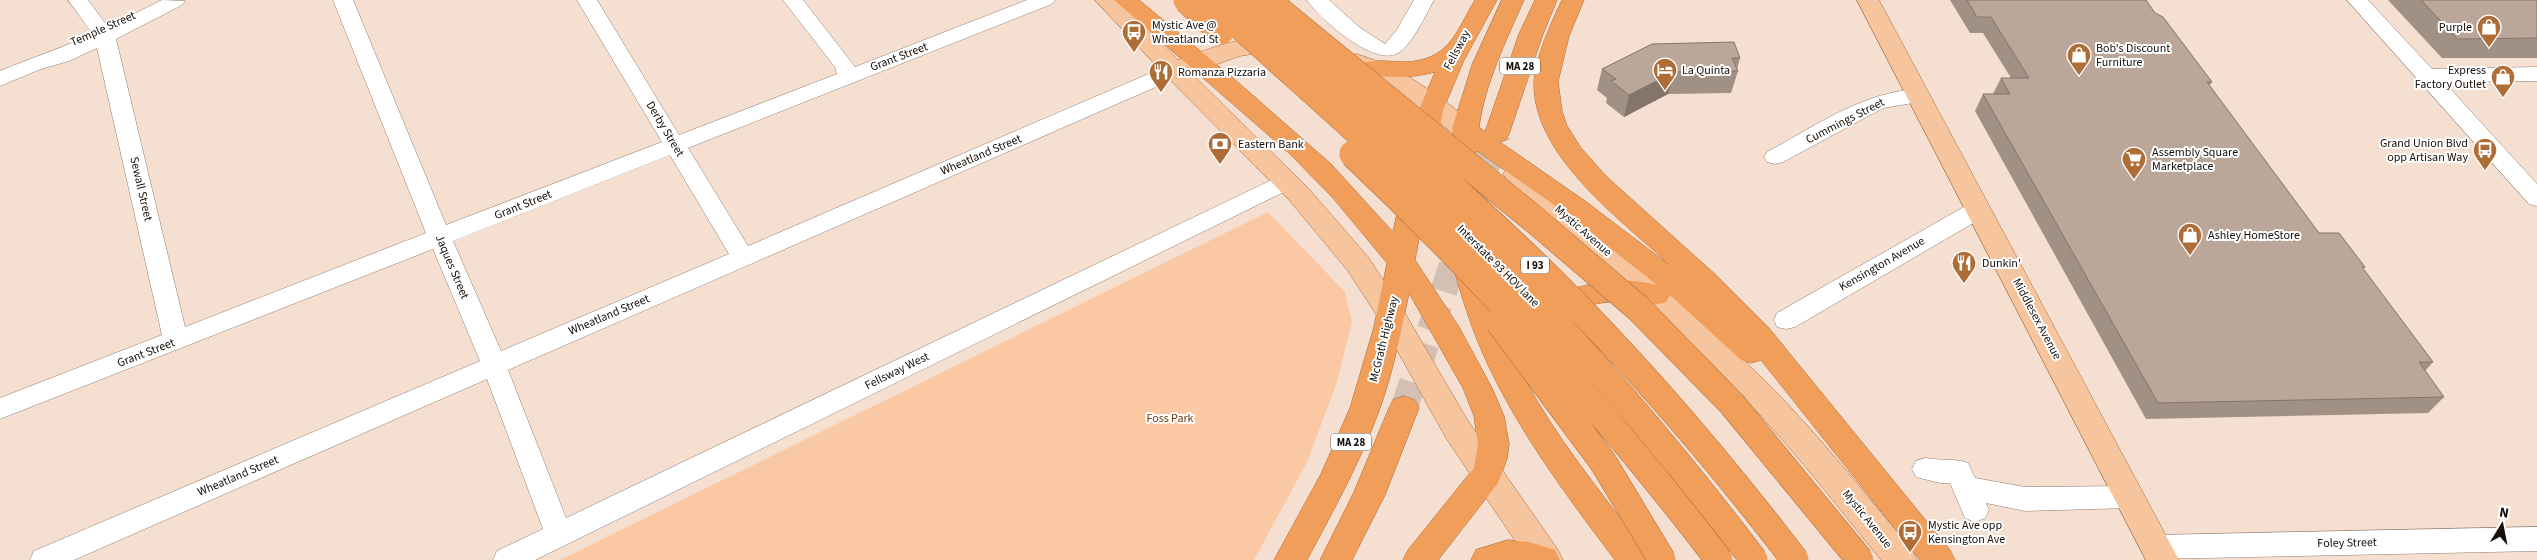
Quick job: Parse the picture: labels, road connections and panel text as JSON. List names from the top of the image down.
{
  "streets": {
    "highway": [
      "Fellsway",
      "MA 28",
      "I 93",
      "Interstate 93 HOV lane",
      "McGrath Highway"
    ],
    "main road": ["Mystic Avenue", "Middlesex Avenue"],
    "street": [
      "Temple Street",
      "Grant Street",
      "Cummings Street",
      "Derby Street",
      "Wheatland Street",
      "Sewall Street",
      "Kensington Avenue",
      "Jaques Street",
      "Fellsway West",
      "Foley Street"
    ]
  },
  "crossings": [
    ["Temple Street", "Sewall Street"],
    ["Fellsway", "Mystic Avenue"],
    ["Fellsway", "McGrath Highway"],
    ["Grant Street", "Derby Street"],
    ["Grant Street", "Sewall Street"],
    ["Grant Street", "Jaques Street"],
    ["Cummings Street", "Middlesex Avenue"],
    ["Derby Street", "Wheatland Street"],
    ["Wheatland Street", "Jaques Street"],
    ["Mystic Avenue", "McGrath Highway"],
    ["Kensington Avenue", "Middlesex Avenue"],
    ["Jaques Street", "Fellsway West"],
    ["Middlesex Avenue", "Foley Street"]
  ],
  "parks": ["Foss Park"],
  "places": {
    "shop": [
      "Purple",
      "Bob's Discount Furniture",
      "Express Factory Outlet",
      "Ashley HomeStore"
    ],
    "bus stop": ["Mystic Ave @ Wheatland St", "Grand Union Blvd opp Artisan Way", "Mystic Ave opp Kensington Ave"],
    "hotel": ["La Quinta"],
    "restaurant": ["Romanza Pizzaria", "Dunkin'"],
    "bank": ["Eastern Bank"],
    "supermarket": ["Assembly Square Marketplace"]
  },
  "north": "top"
}
